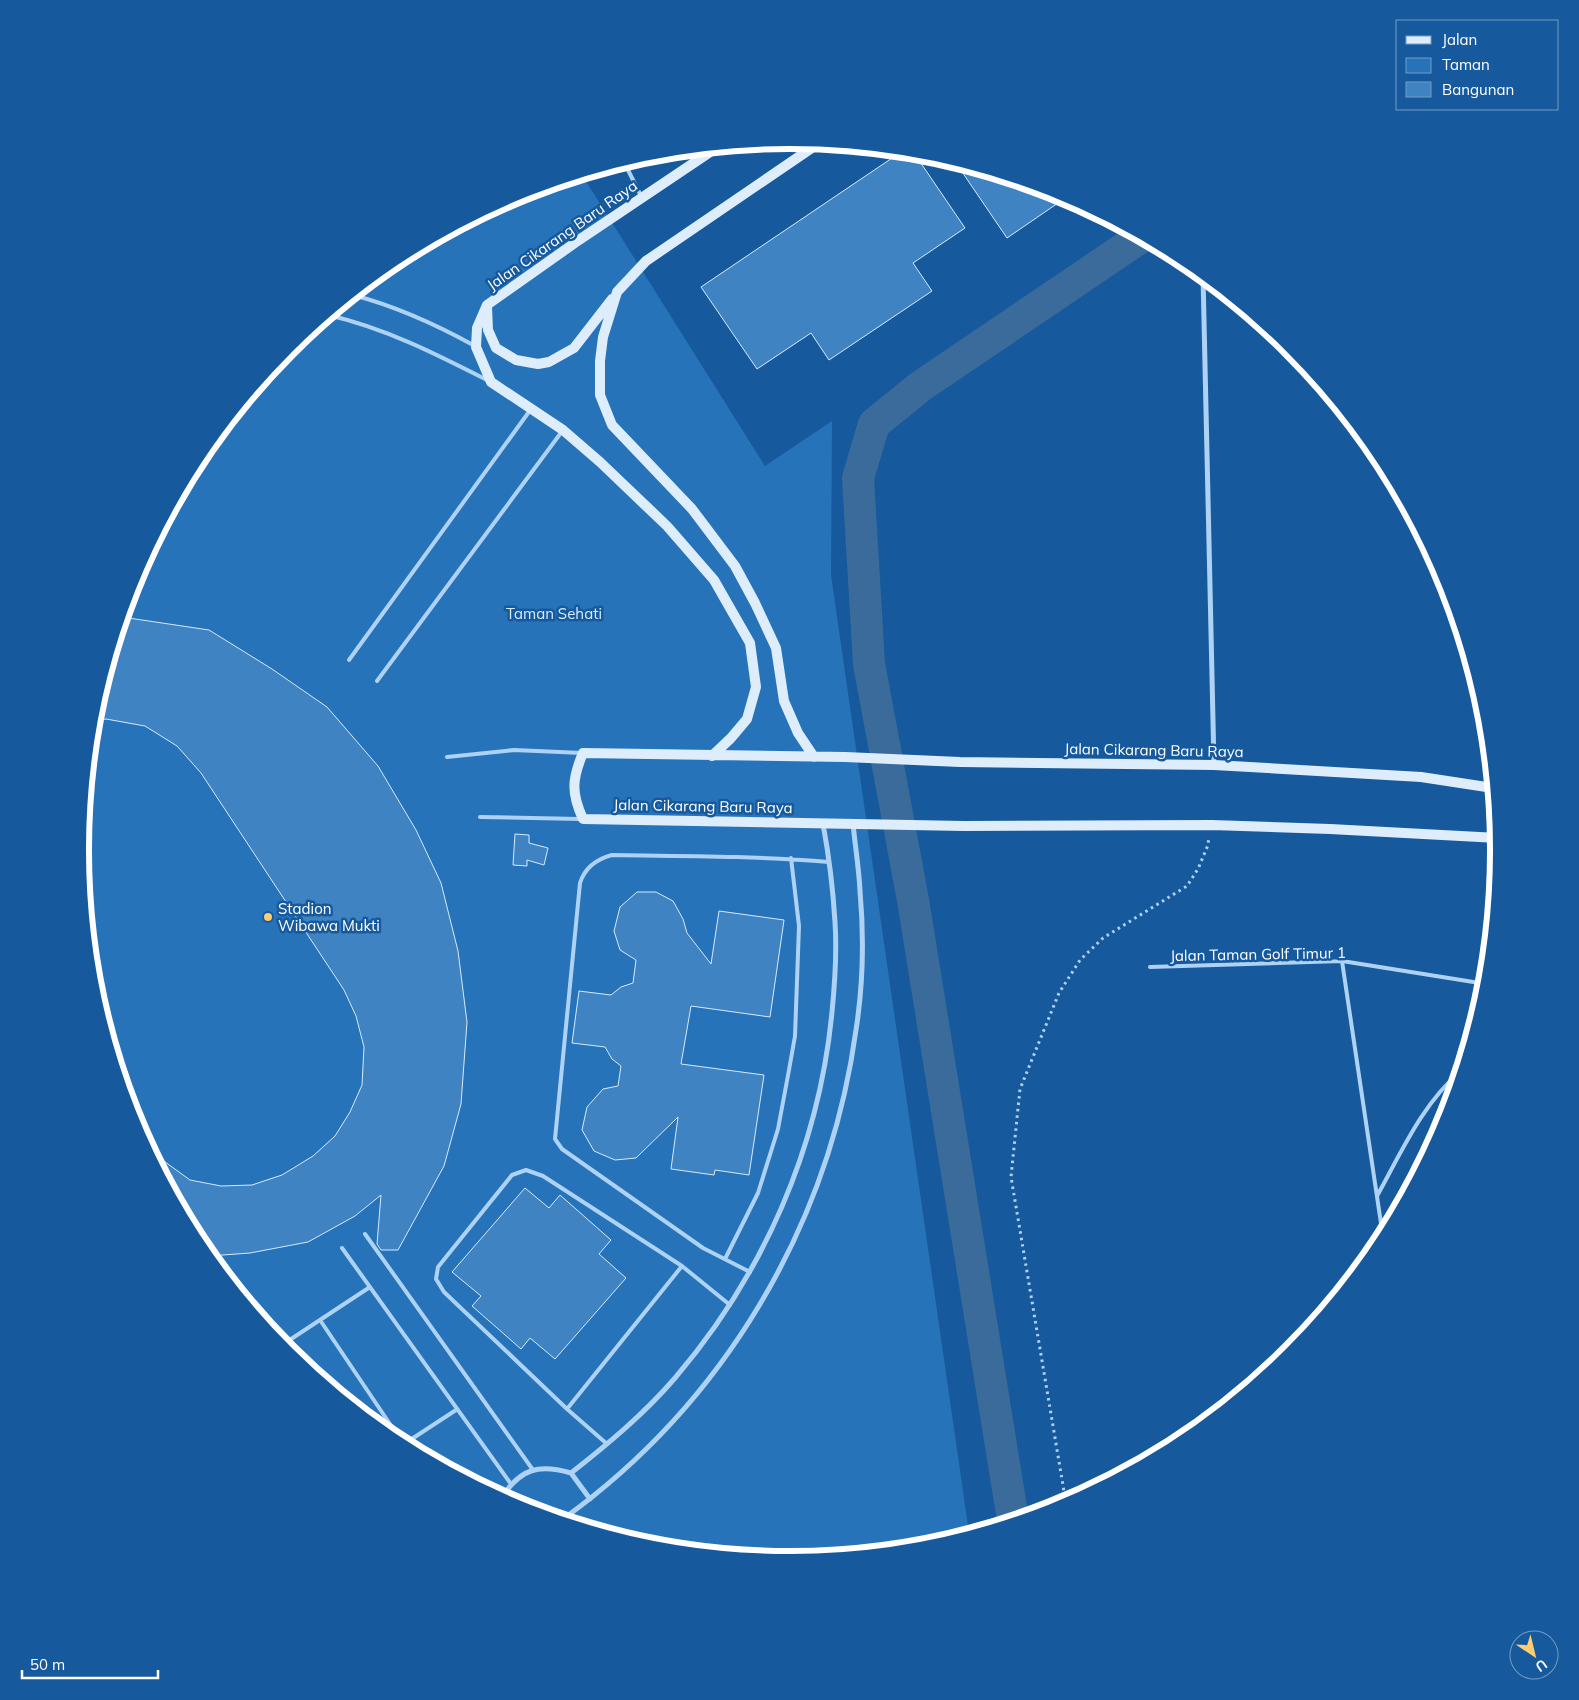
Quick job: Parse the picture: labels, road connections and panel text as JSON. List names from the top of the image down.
{
  "streets": {
    "main road": ["Jalan Cikarang Baru Raya"],
    "lane": ["Jalan Taman Golf Timur 1"]
  },
  "parks": ["Taman Sehati"],
  "places": ["Stadion Wibawa Mukti"],
  "legend": ["Jalan", "Taman", "Bangunan"],
  "scale_bar": "50 m",
  "north": "bottom right"
}
